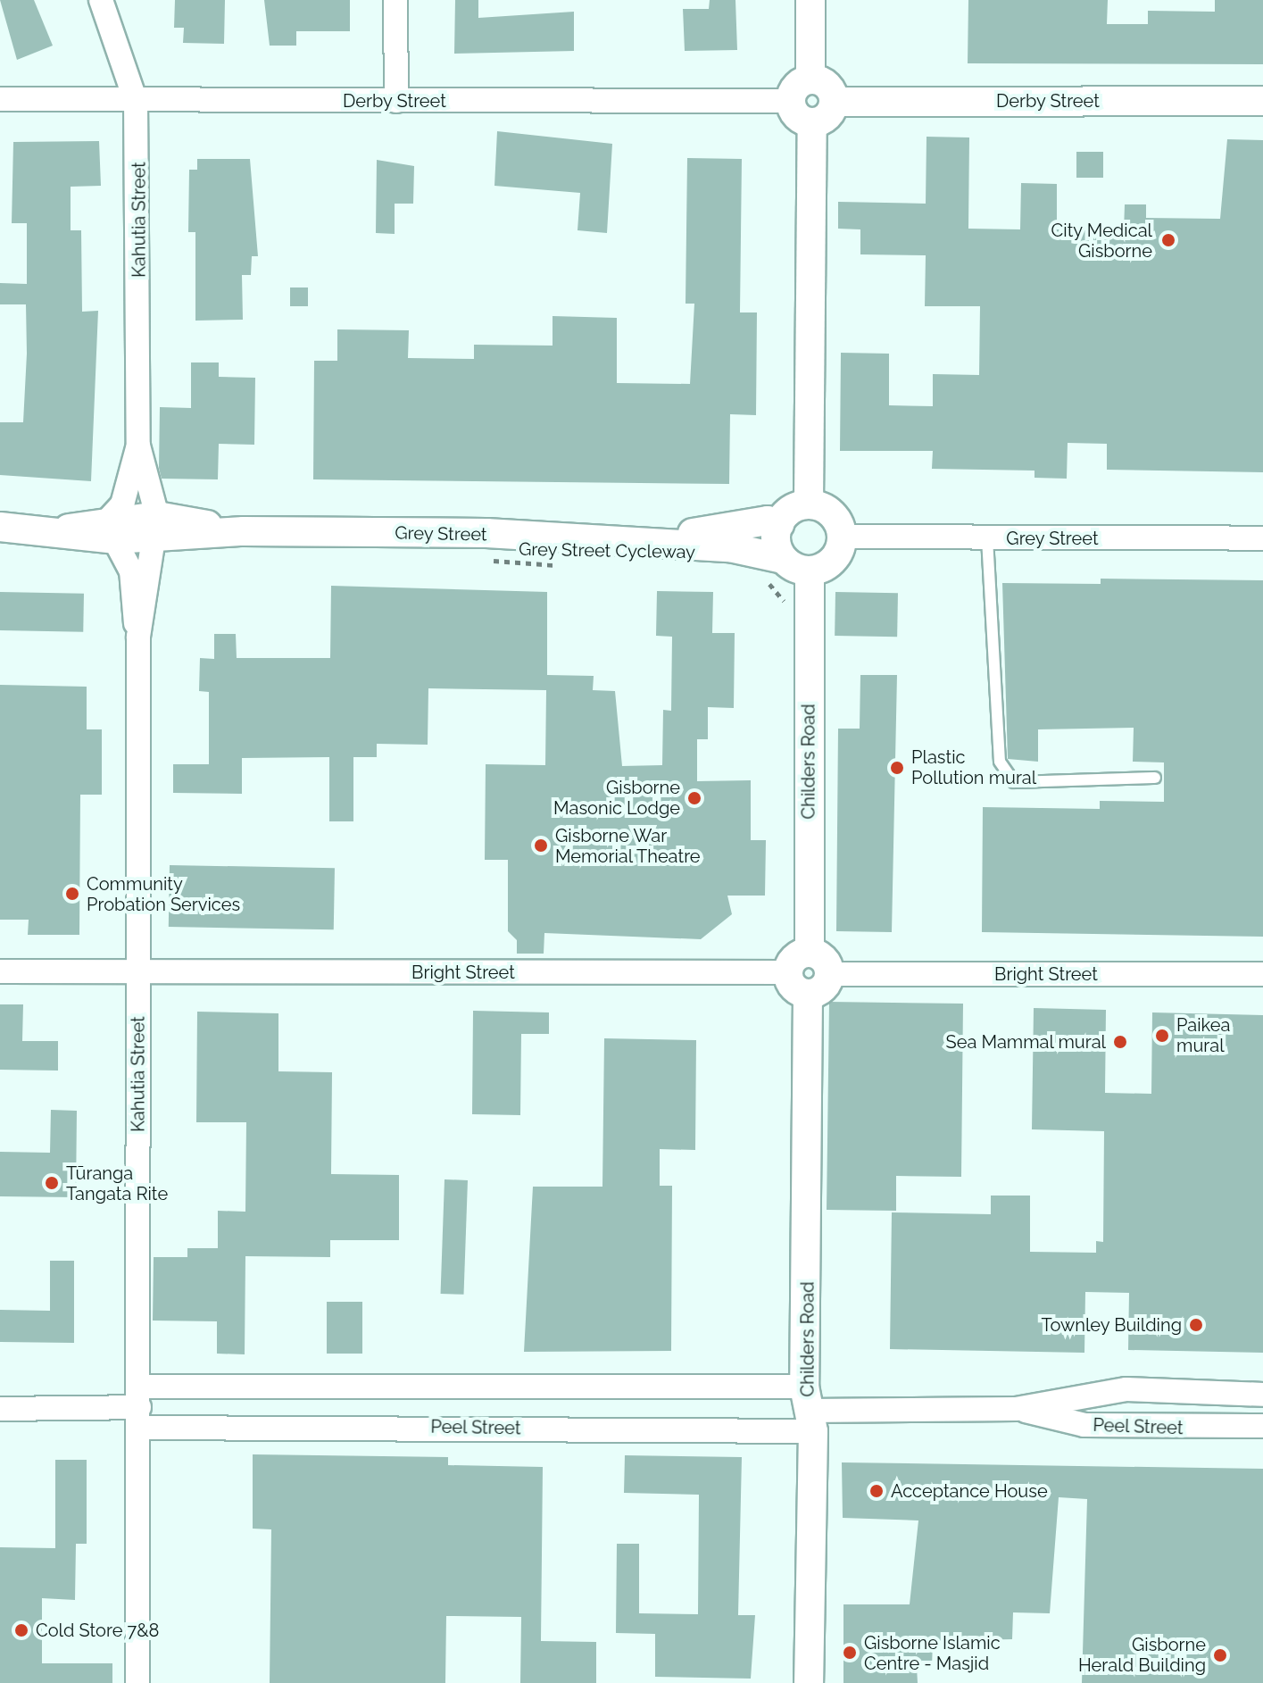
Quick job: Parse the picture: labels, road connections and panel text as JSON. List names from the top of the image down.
{
  "streets": {
    "street": [
      "Derby Street",
      "Kahutia Street",
      "Grey Street",
      "Childers Road",
      "Bright Street",
      "Peel Street"
    ],
    "path": ["Grey Street Cycleway"]
  },
  "crossings": [
    ["Derby Street", "Kahutia Street"],
    ["Kahutia Street", "Grey Street"],
    ["Kahutia Street", "Bright Street"],
    ["Kahutia Street", "Peel Street"],
    ["Grey Street", "Childers Road"],
    ["Childers Road", "Bright Street"],
    ["Childers Road", "Peel Street"]
  ],
  "places": [
    "City Medical Gisborne",
    "Plastic Pollution mural",
    "Gisborne Masonic Lodge",
    "Gisborne War Memorial Theatre",
    "Community Probation Services",
    "Paikea mural",
    "Sea Mammal mural",
    "Tūranga Tangata Rite",
    "Townley Building",
    "Acceptance House",
    "Cold Store 7&8",
    "Gisborne Islamic Centre - Masjid",
    "Gisborne Herald Building"
  ]
}
